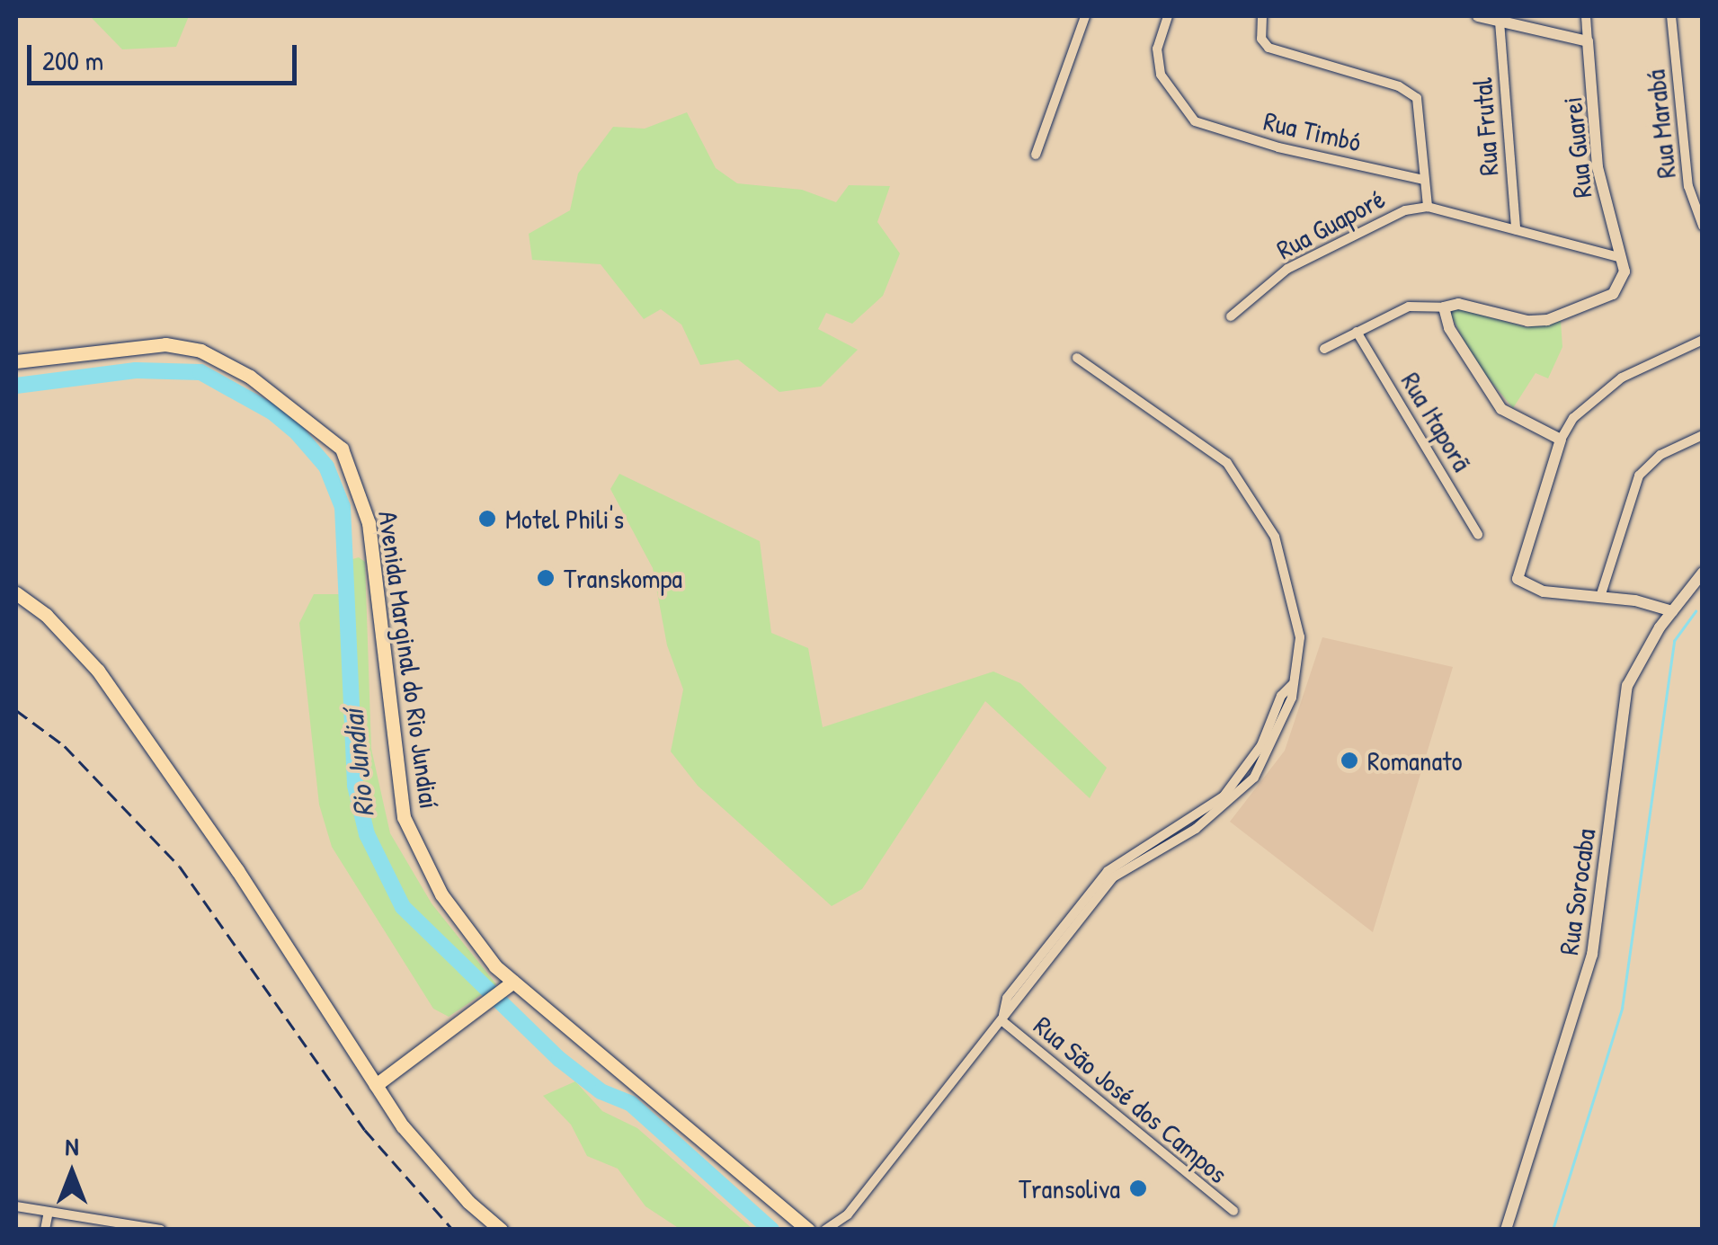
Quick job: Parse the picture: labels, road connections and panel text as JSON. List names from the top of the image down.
{
  "streets": {
    "main road": ["Avenida Marginal do Rio Jundiaí"],
    "street": [
      "Rua Marabá",
      "Rua Frutal",
      "Rua Timbó",
      "Rua Guarei",
      "Rua Guaporé",
      "Rua Itaporã",
      "Rua Sorocaba",
      "Rua São José dos Campos"
    ]
  },
  "crossings": [
    ["Rua Frutal", "Rua Guaporé"],
    ["Rua Guarei", "Rua Guaporé"]
  ],
  "water": ["Rio Jundiaí"],
  "places": [
    "Motel Phili's",
    "Transkompa",
    "Romanato",
    "Transoliva"
  ],
  "scale_bar": "200 m",
  "north": "top"
}
